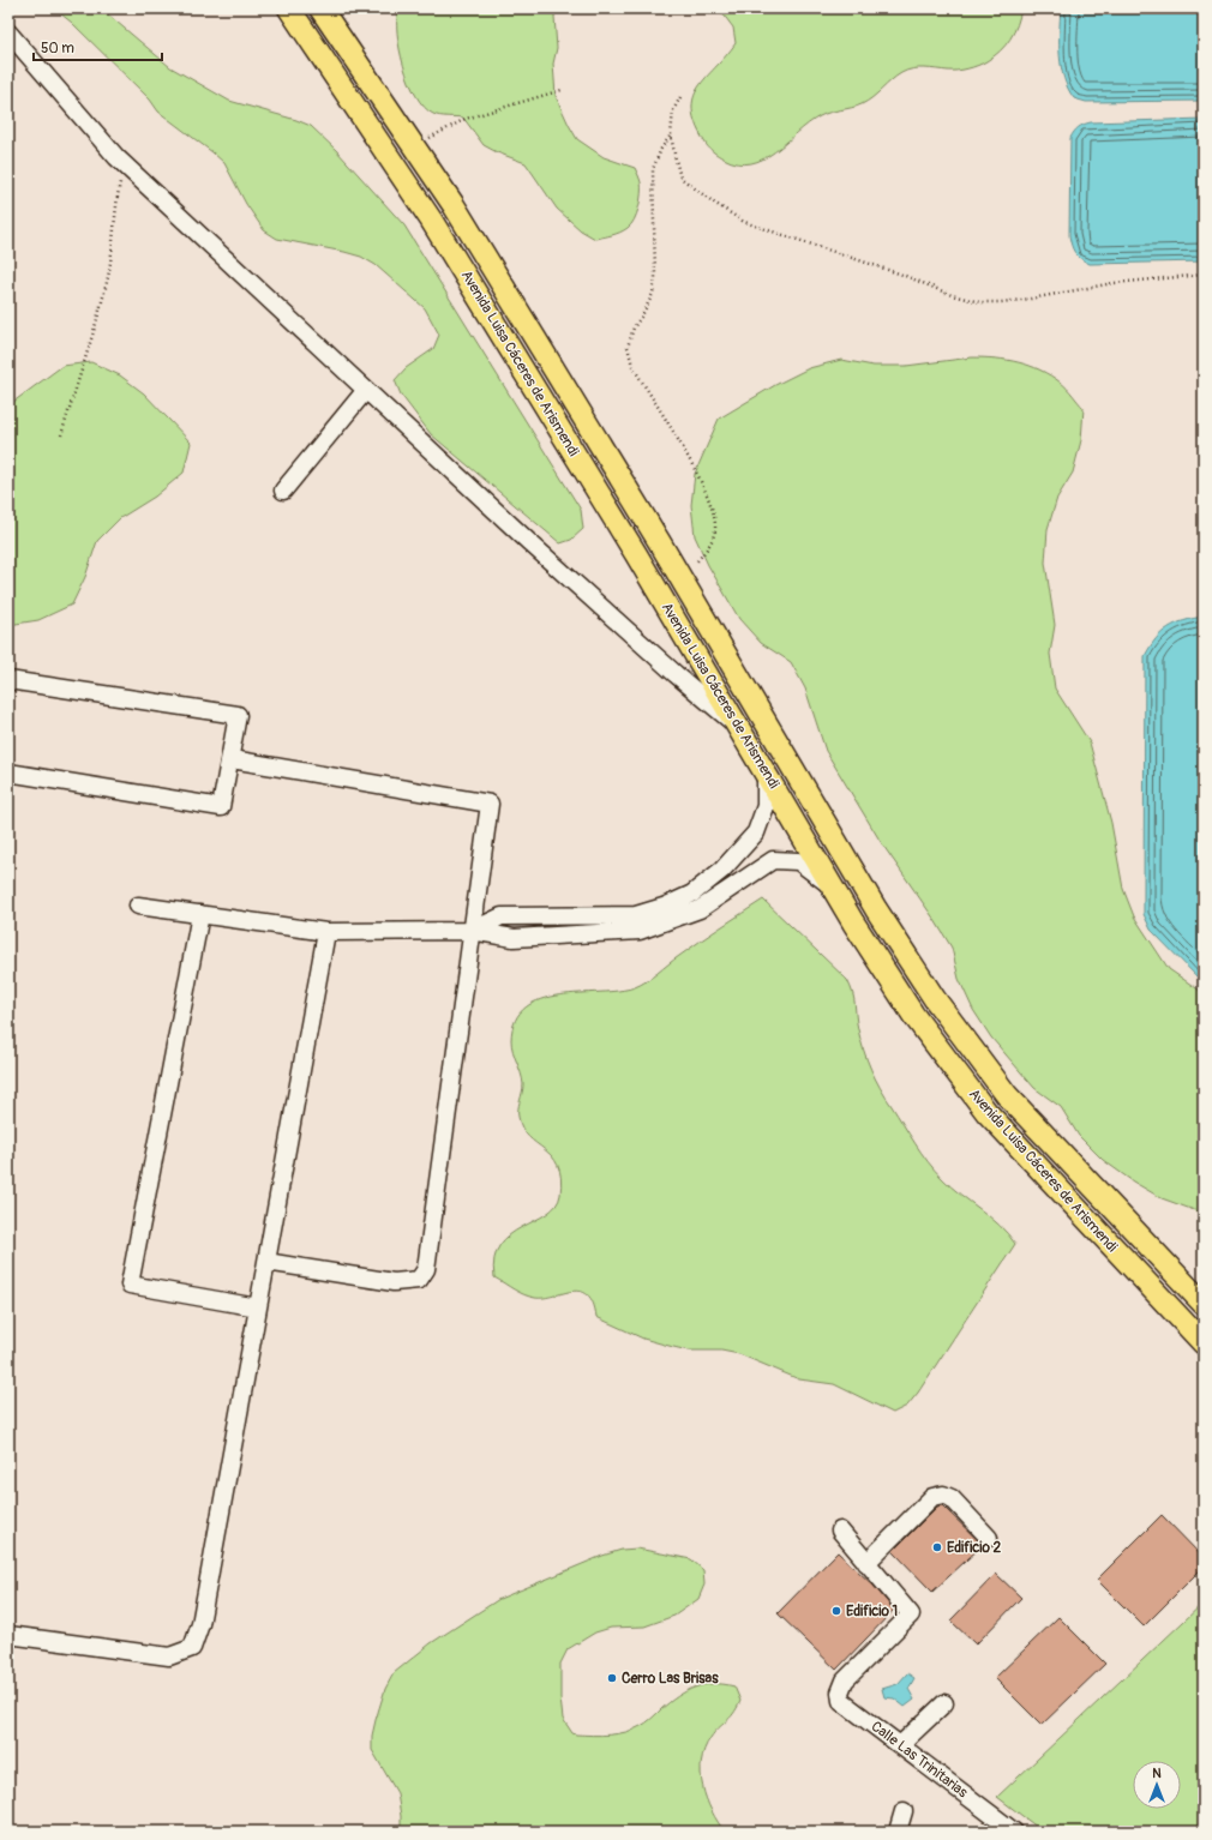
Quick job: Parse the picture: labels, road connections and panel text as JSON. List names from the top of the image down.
{
  "streets": {
    "main road": ["Avenida Luisa Cáceres de Arismendi"],
    "street": ["Calle Las Trinitarias"]
  },
  "places": ["Edificio 2", "Edificio 1", "Cerro Las Brisas"],
  "scale_bar": "50 m",
  "north": "top"
}
